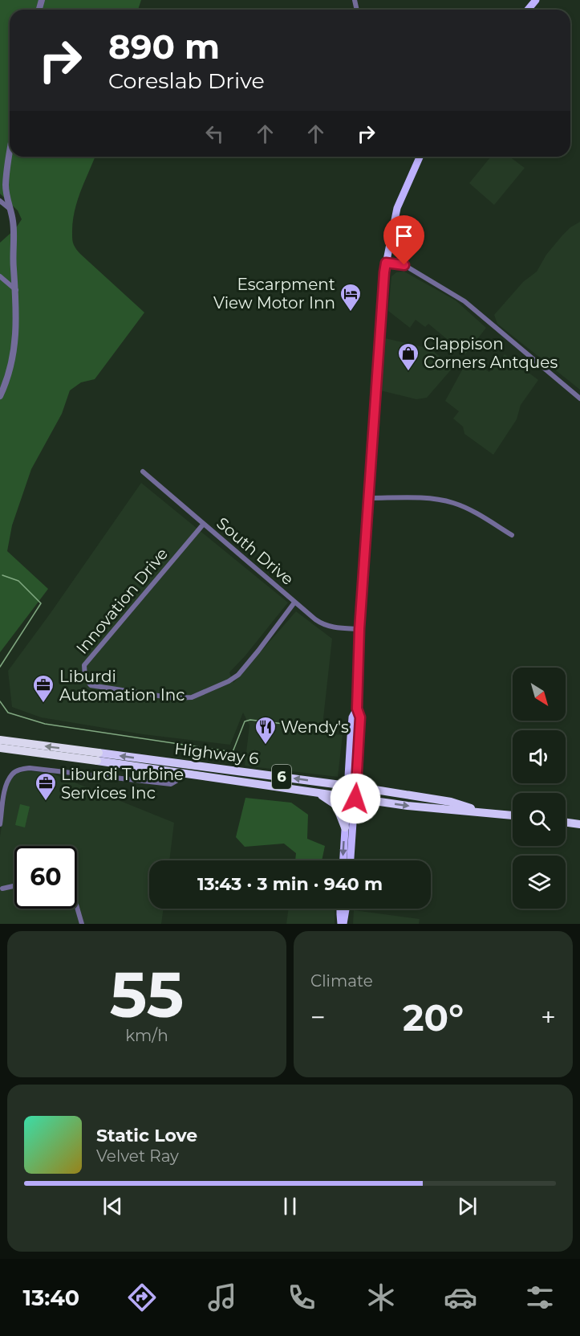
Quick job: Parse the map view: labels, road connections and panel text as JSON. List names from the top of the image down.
{
  "streets": {
    "highway": ["Highway 6", "6"],
    "street": ["South Drive", "Innovation Drive"]
  },
  "crossings": [
    ["South Drive", "Innovation Drive"]
  ],
  "places": {
    "hotel": ["Escarpment View Motor Inn"],
    "shop": ["Clappison Corners Antques"],
    "office": ["Liburdi Automation Inc", "Liburdi Turbine Services Inc"],
    "restaurant": ["Wendy's"]
  },
  "north": "bottom right",
  "page": {
    "turn": ["890 m", "Coreslab Drive"],
    "limit": "60",
    "trip": "13:43 · 3 min · 940 m",
    "tile": [
      ["55", "km/h"],
      "Climate"
    ],
    "heat": ["−", "20°", "+"],
    "song": ["Static Love", "Velvet Ray"],
    "tabs": "13:40"
  }
}
